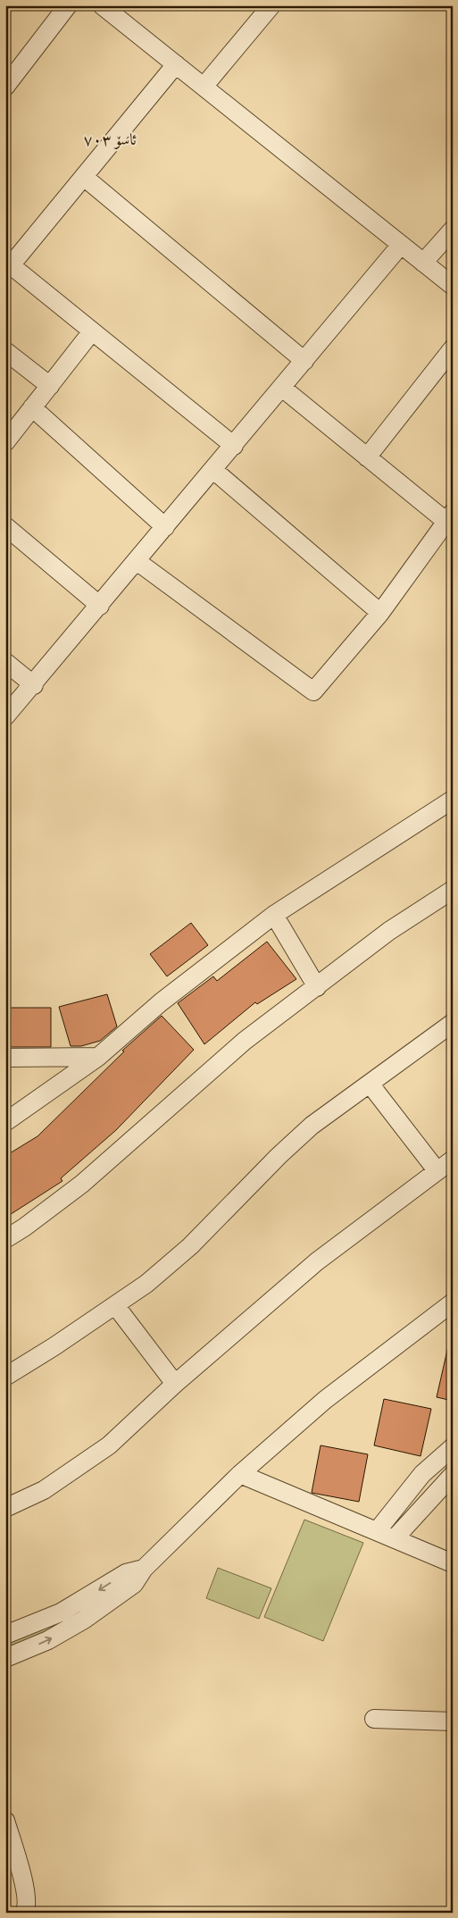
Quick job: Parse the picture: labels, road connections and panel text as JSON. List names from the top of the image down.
{
  "districts": ["ئاسۆ ٧٠٣"]
}
